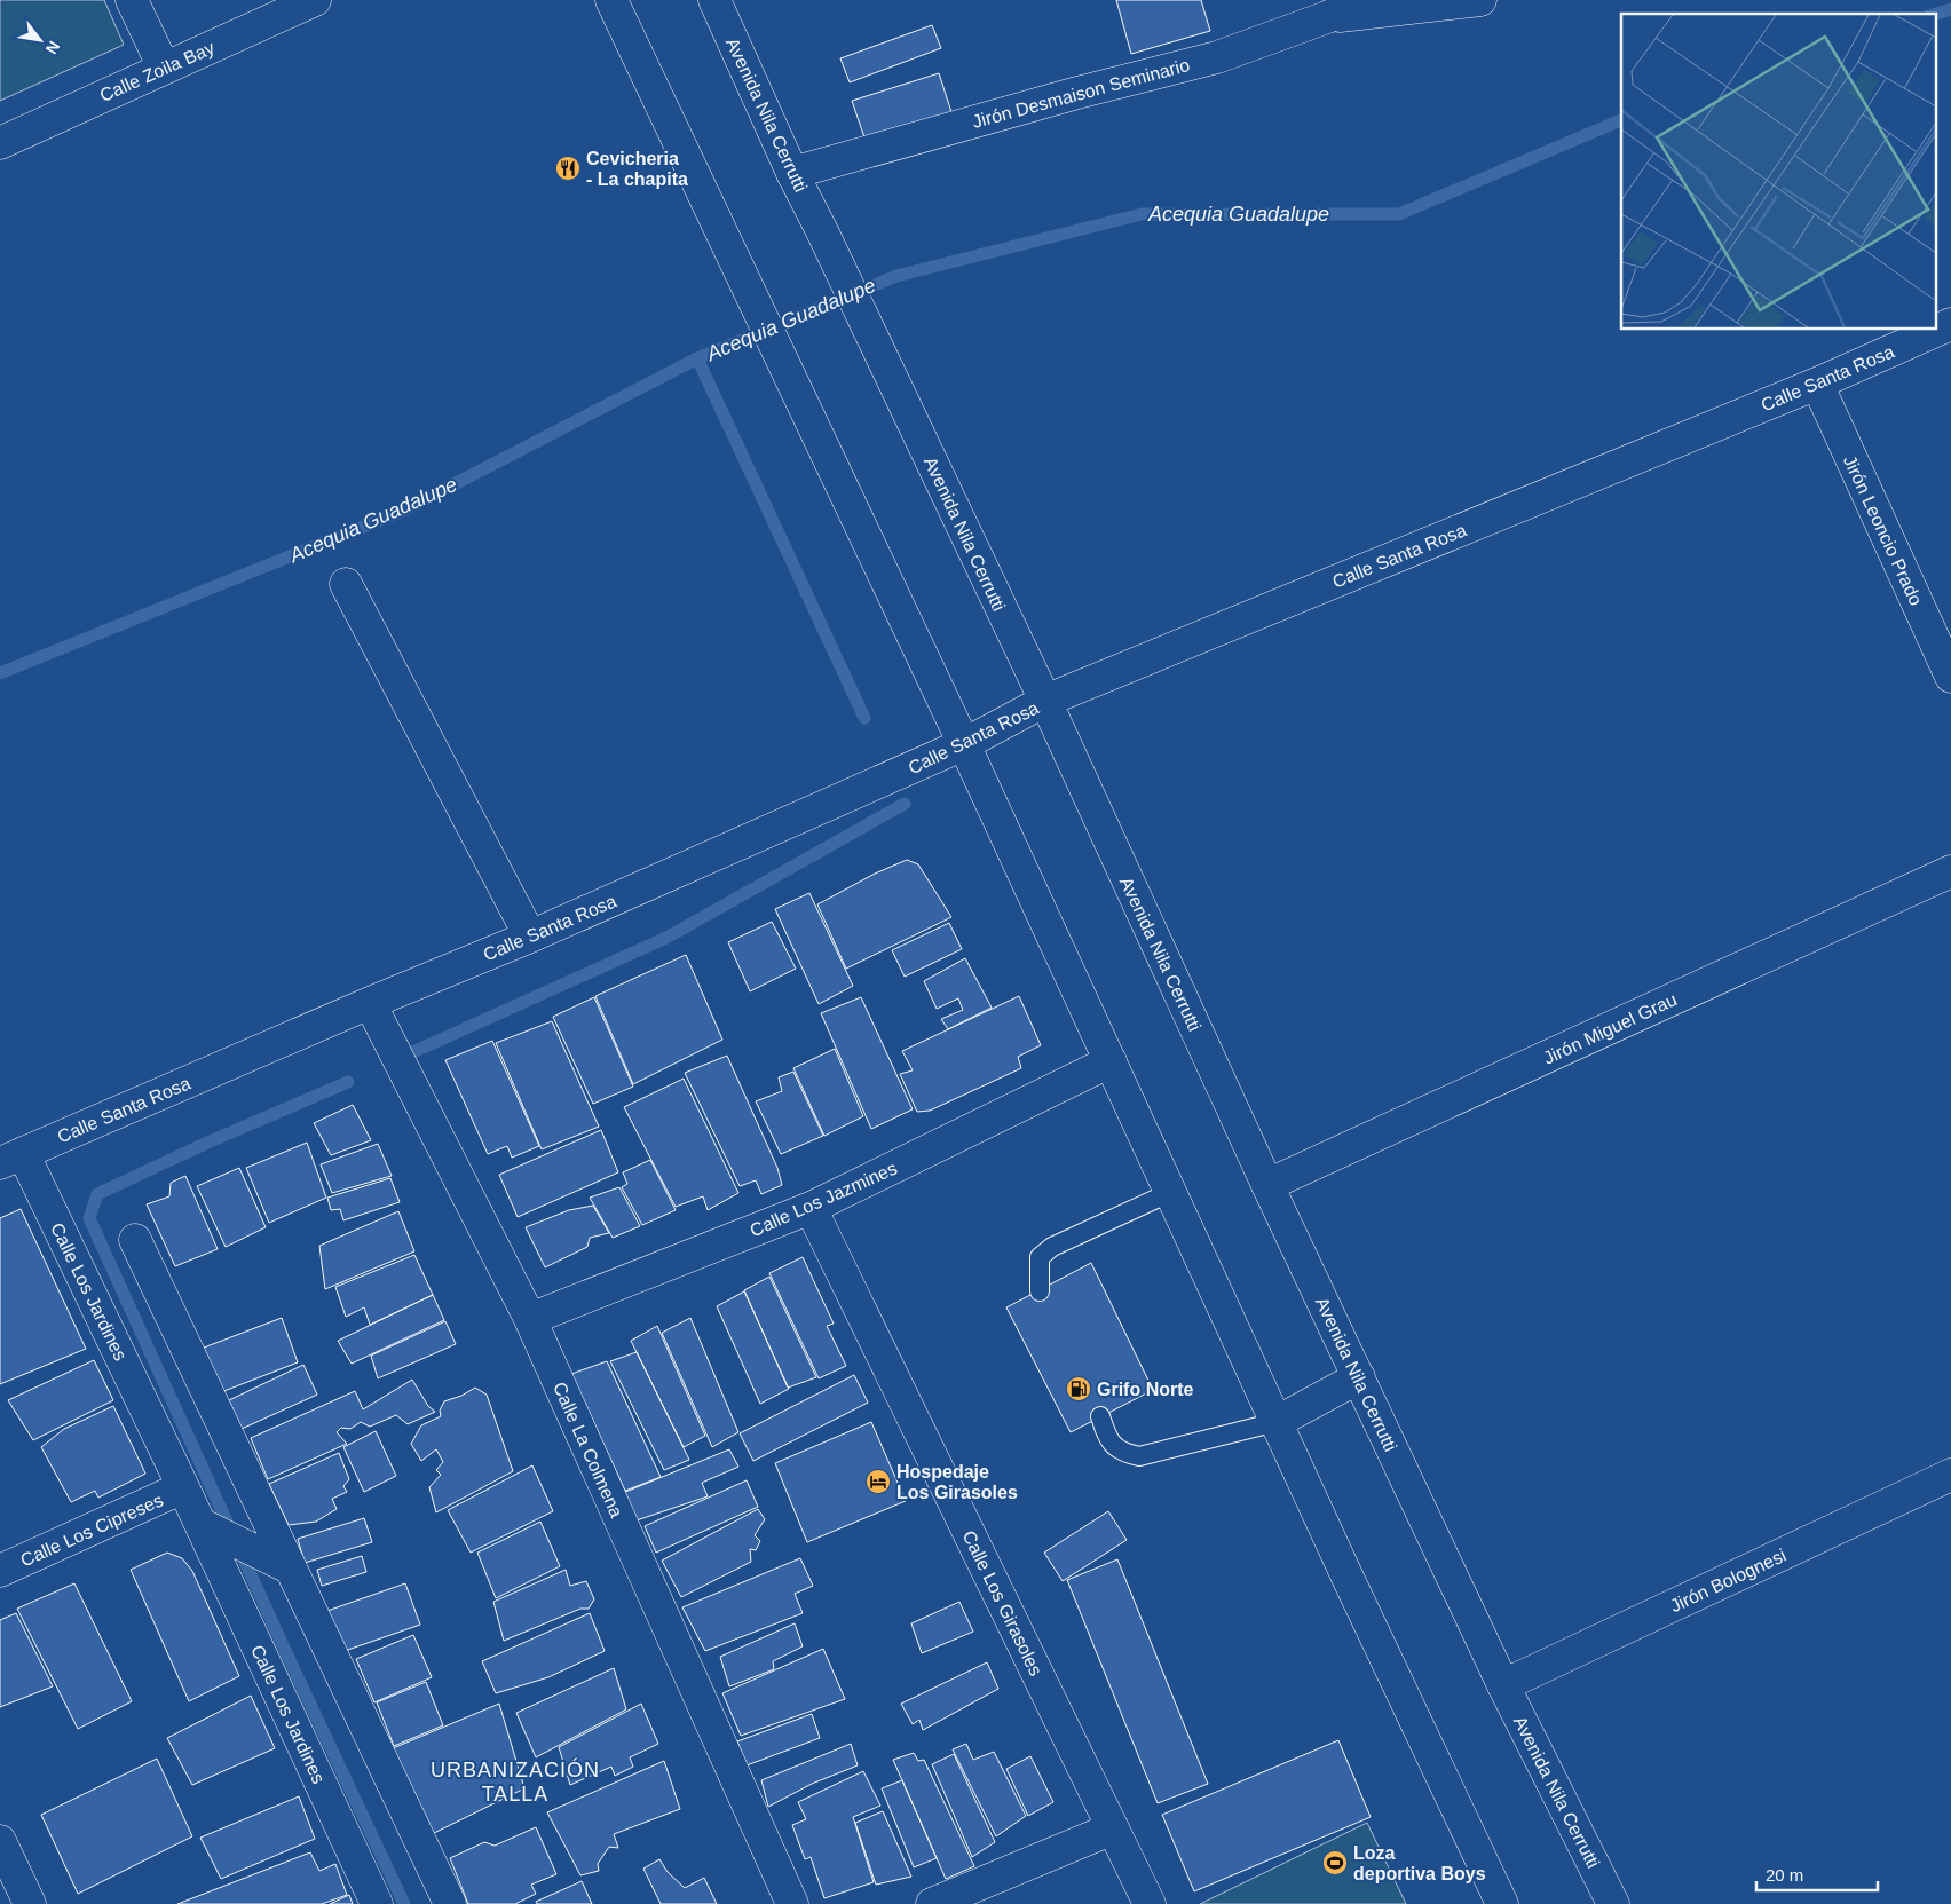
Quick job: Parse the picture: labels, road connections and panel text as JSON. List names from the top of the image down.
{
  "streets": {
    "main road": [
      "Calle Zoila Bay",
      "Jirón Desmaison Seminario",
      "Avenida Nila Cerrutti",
      "Calle Santa Rosa",
      "Jirón Leoncio Prado",
      "Jirón Miguel Grau",
      "Calle Los Jazmines",
      "Calle Los Jardines",
      "Calle La Colmena",
      "Calle Los Cipreses",
      "Jirón Bolognesi",
      "Calle Los Girasoles"
    ]
  },
  "crossings": [
    ["Jirón Desmaison Seminario", "Avenida Nila Cerrutti"],
    ["Avenida Nila Cerrutti", "Calle Santa Rosa"],
    ["Avenida Nila Cerrutti", "Jirón Miguel Grau"],
    ["Avenida Nila Cerrutti", "Jirón Bolognesi"],
    ["Calle Santa Rosa", "Jirón Leoncio Prado"],
    ["Calle Santa Rosa", "Calle Los Jardines"],
    ["Calle Santa Rosa", "Calle La Colmena"],
    ["Calle Los Jazmines", "Calle La Colmena"],
    ["Calle Los Jazmines", "Calle Los Girasoles"],
    ["Calle Los Jardines", "Calle Los Cipreses"]
  ],
  "districts": ["URBANIZACIÓN TALLA"],
  "water": ["Acequia Guadalupe"],
  "places": {
    "restaurant": ["Cevicheria - La chapita"],
    "fuel station": ["Grifo Norte"],
    "hotel": ["Hospedaje Los Girasoles"],
    "sports": ["Loza deportiva Boys"]
  },
  "scale_bar": "20 m",
  "north": "bottom right"
}
